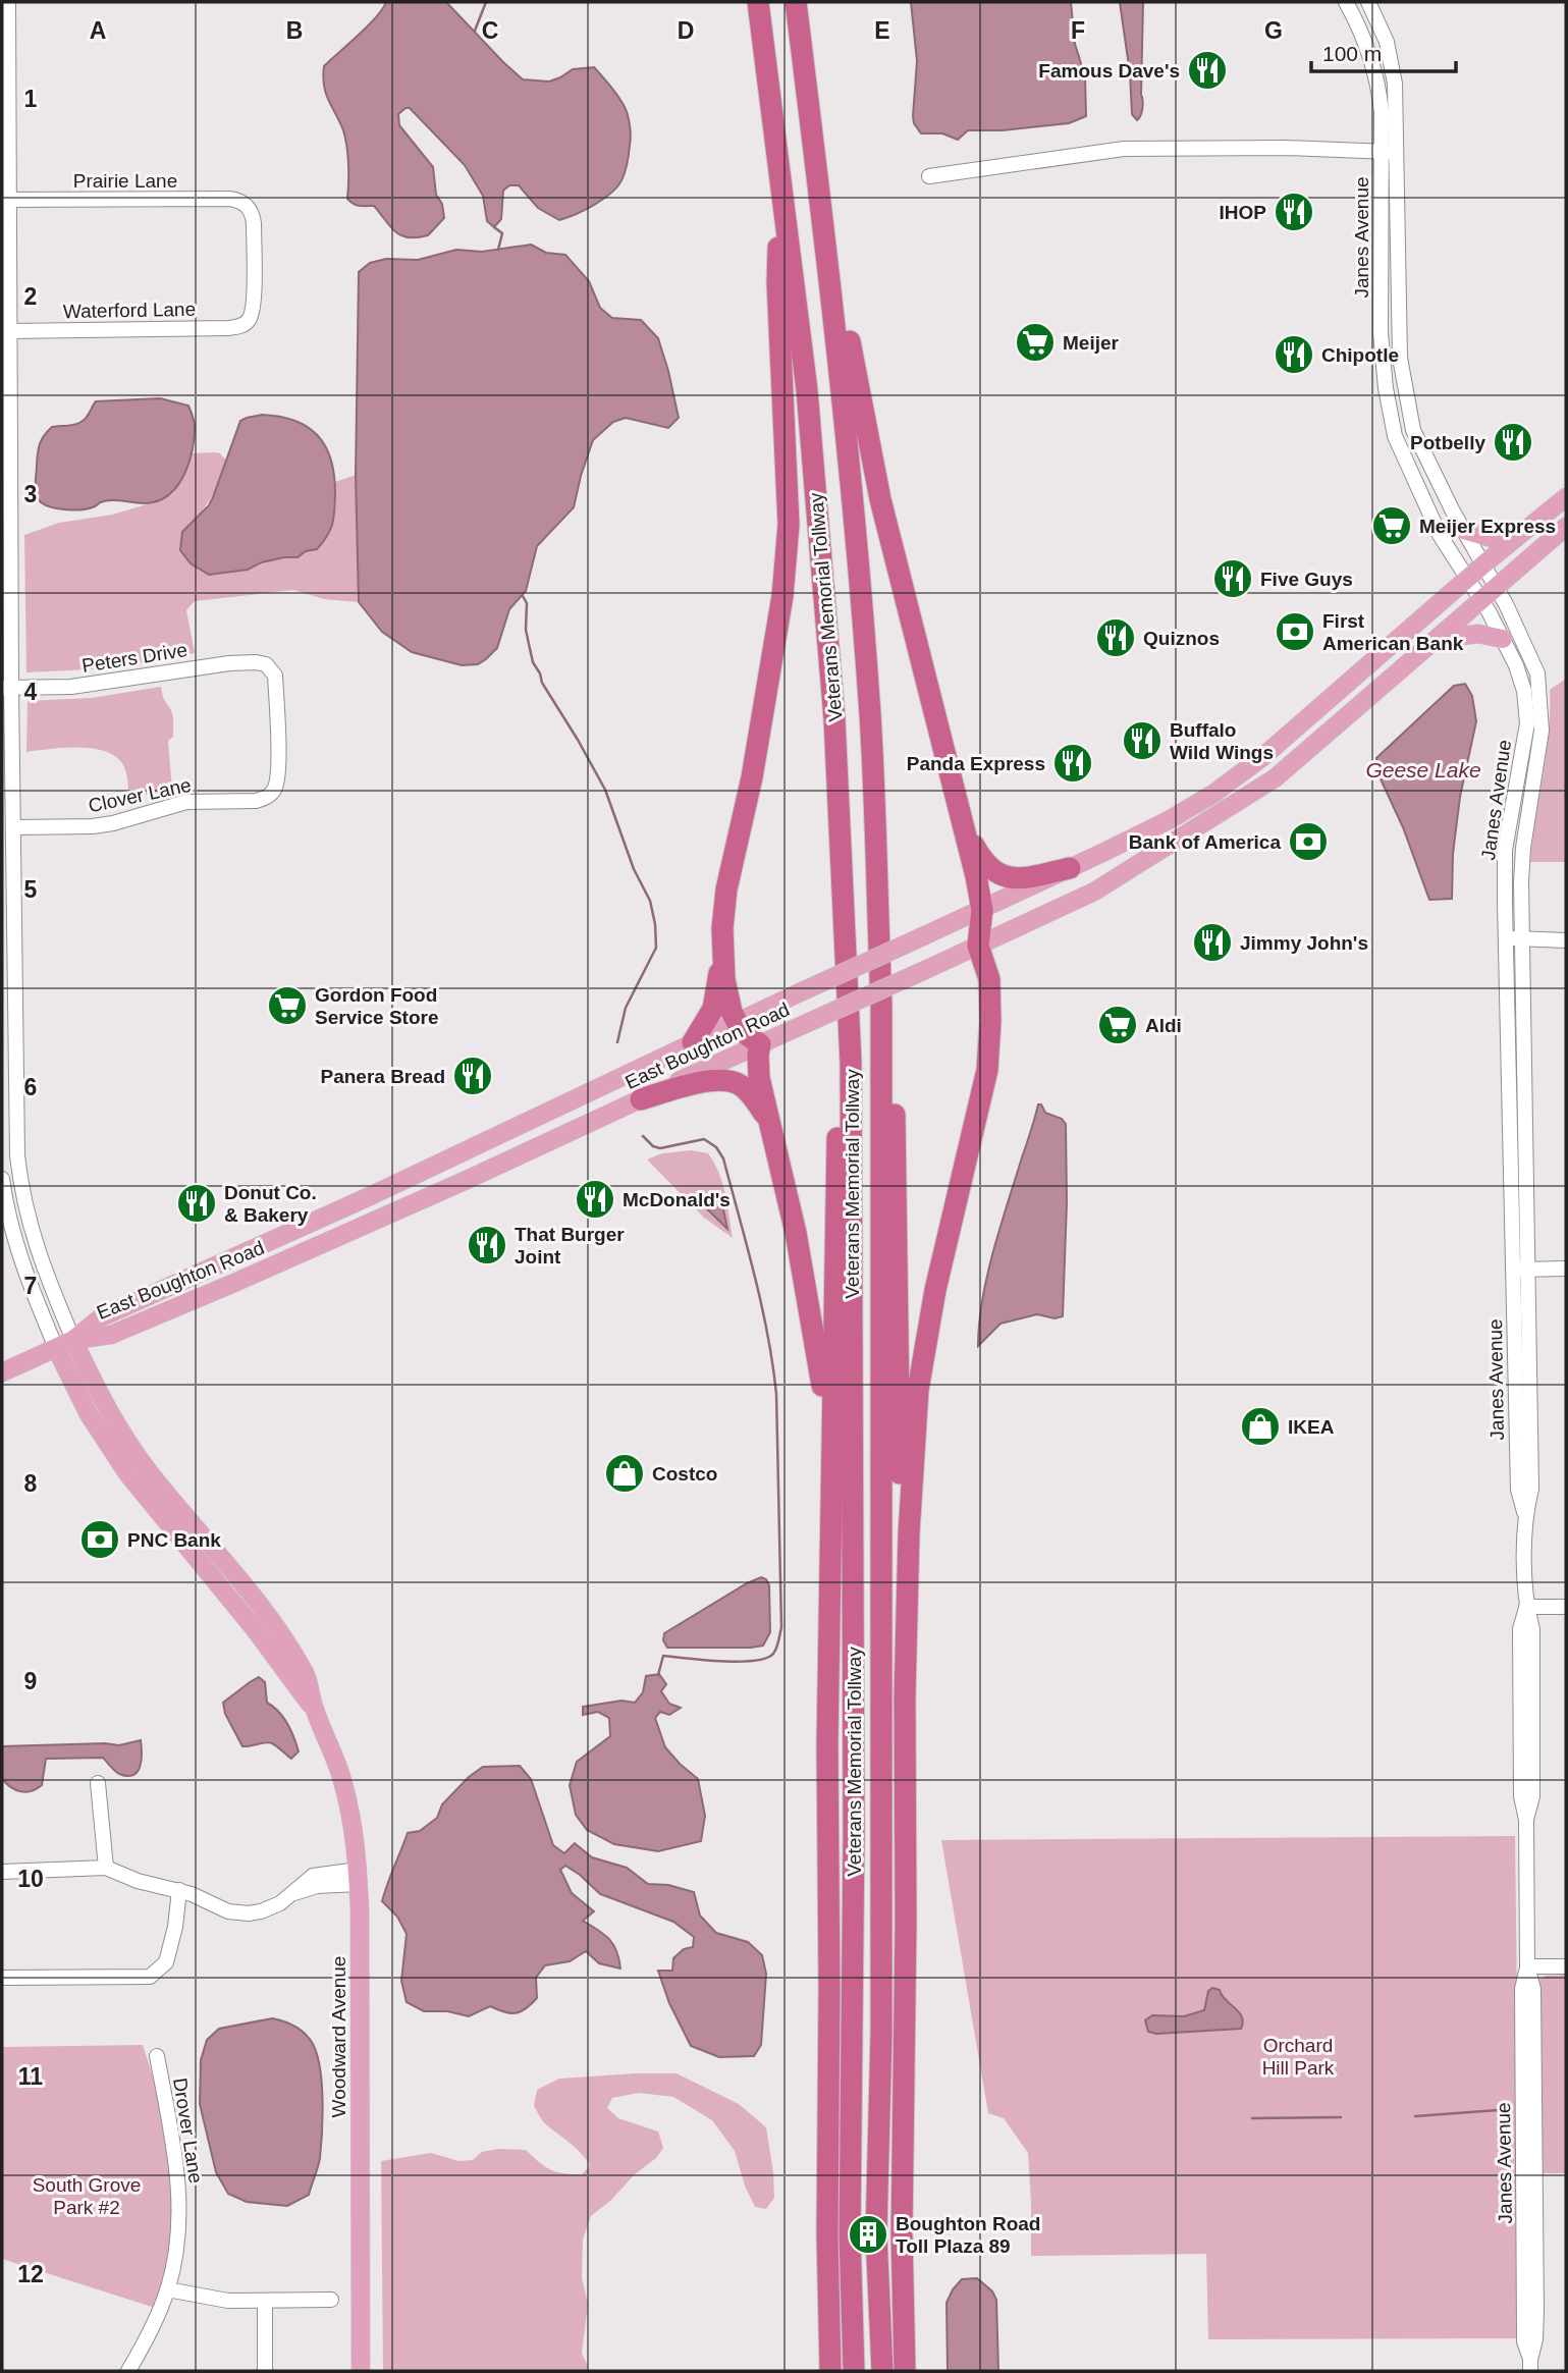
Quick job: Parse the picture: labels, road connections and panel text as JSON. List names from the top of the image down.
{
  "streets": {
    "highway": ["Veterans Memorial Tollway"],
    "main road": ["East Boughton Road", "Woodward Avenue"],
    "street": [
      "Prairie Lane",
      "Janes Avenue",
      "Waterford Lane",
      "Peters Drive",
      "Clover Lane",
      "Drover Lane"
    ]
  },
  "crossings": [
    ["Prairie Lane", "Waterford Lane"],
    ["Prairie Lane", "Woodward Avenue"],
    ["Janes Avenue", "East Boughton Road"],
    ["Waterford Lane", "Woodward Avenue"],
    ["Peters Drive", "Clover Lane"],
    ["Peters Drive", "Woodward Avenue"],
    ["Clover Lane", "Woodward Avenue"],
    ["East Boughton Road", "Woodward Avenue"]
  ],
  "water": ["Geese Lake"],
  "parks": ["Orchard Hill Park", "South Grove Park #2"],
  "places": {
    "restaurant": [
      "Famous Dave's",
      "IHOP",
      "Chipotle",
      "Potbelly",
      "Five Guys",
      "Quiznos",
      "Buffalo Wild Wings",
      "Panda Express",
      "Jimmy John's",
      "Panera Bread",
      "McDonald's",
      "Donut Co. & Bakery",
      "That Burger Joint"
    ],
    "supermarket": [
      "Meijer",
      "Meijer Express",
      "Gordon Food Service Store",
      "Aldi"
    ],
    "bank": ["First American Bank", "Bank of America", "PNC Bank"],
    "shop": ["IKEA", "Costco"],
    "building": ["Boughton Road Toll Plaza 89"]
  },
  "scale_bar": "100 m",
  "grid": {
    "columns": [
      "A",
      "B",
      "C",
      "D",
      "E",
      "F",
      "G"
    ],
    "rows": [
      "1",
      "2",
      "3",
      "4",
      "5",
      "6",
      "7",
      "8",
      "9",
      "10",
      "11",
      "12"
    ]
  }
}
